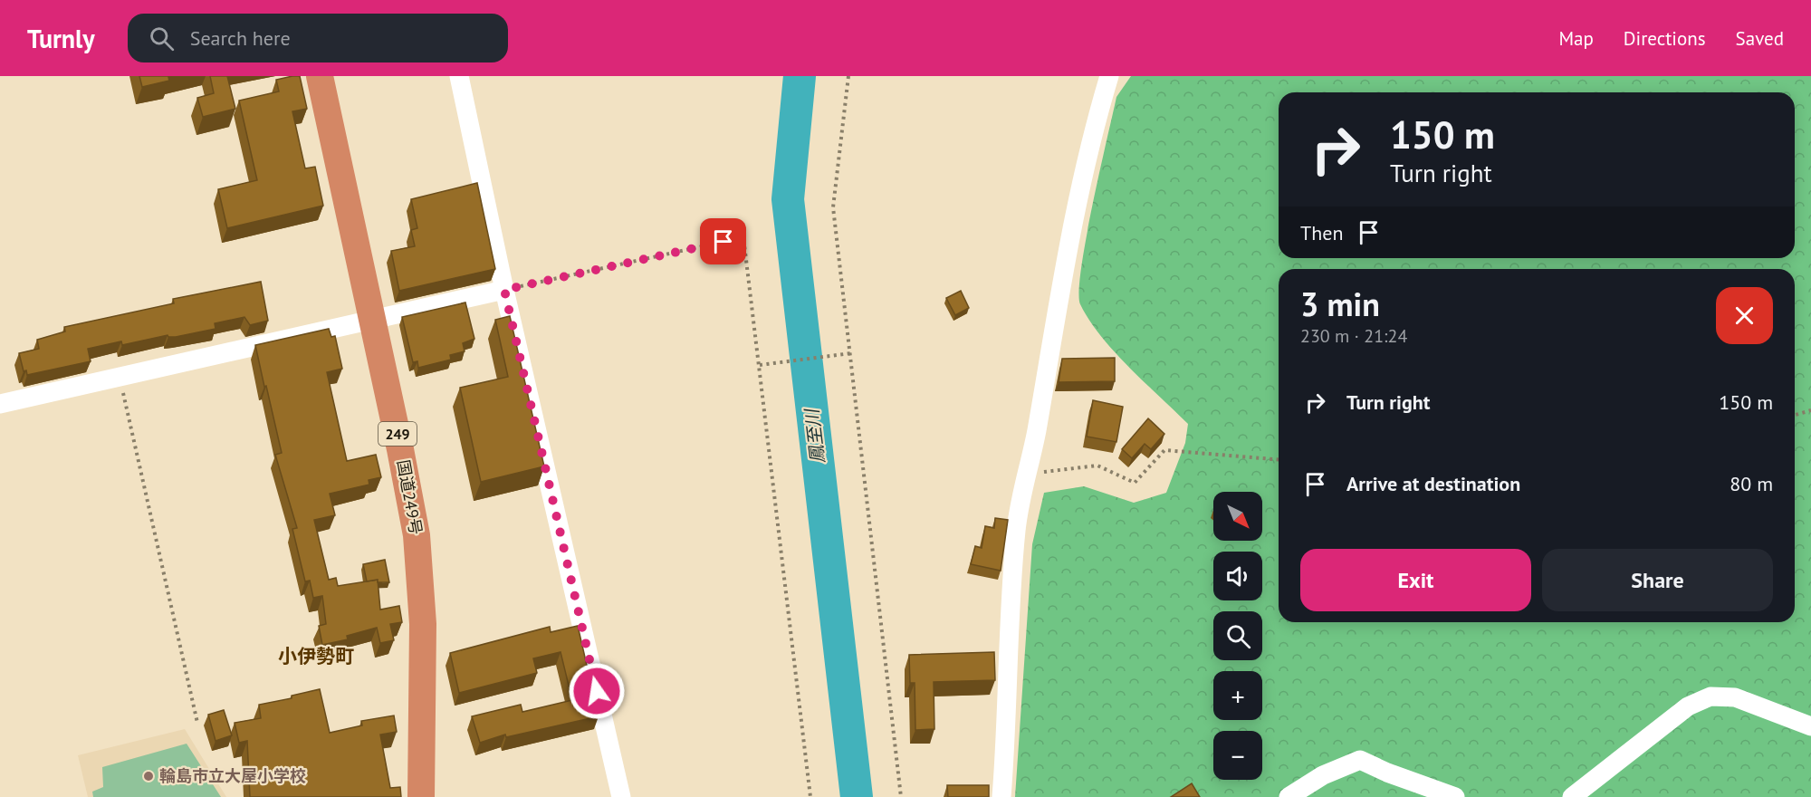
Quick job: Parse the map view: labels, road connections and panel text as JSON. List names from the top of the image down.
{
  "streets": {
    "highway": ["249", "国道249号"]
  },
  "districts": ["小伊勢町"],
  "water": ["鳳至川"],
  "places": ["輪島市立大屋小学校"],
  "north": "bottom right",
  "page": {
    "header": "Turnly",
    "search": "Search here",
    "nav": ["Map", "Directions", "Saved"],
    "turn": ["150 m", "Turn right"],
    "then": "Then",
    "heading": ["3 min", "230 m · 21:24"],
    "list": [
      {
        "name": "Turn right",
        "value": "150 m"
      },
      {
        "name": "Arrive at destination",
        "value": "80 m"
      }
    ],
    "map_buttons": ["+", "−"],
    "buttons": ["Exit", "Share"]
  }
}
